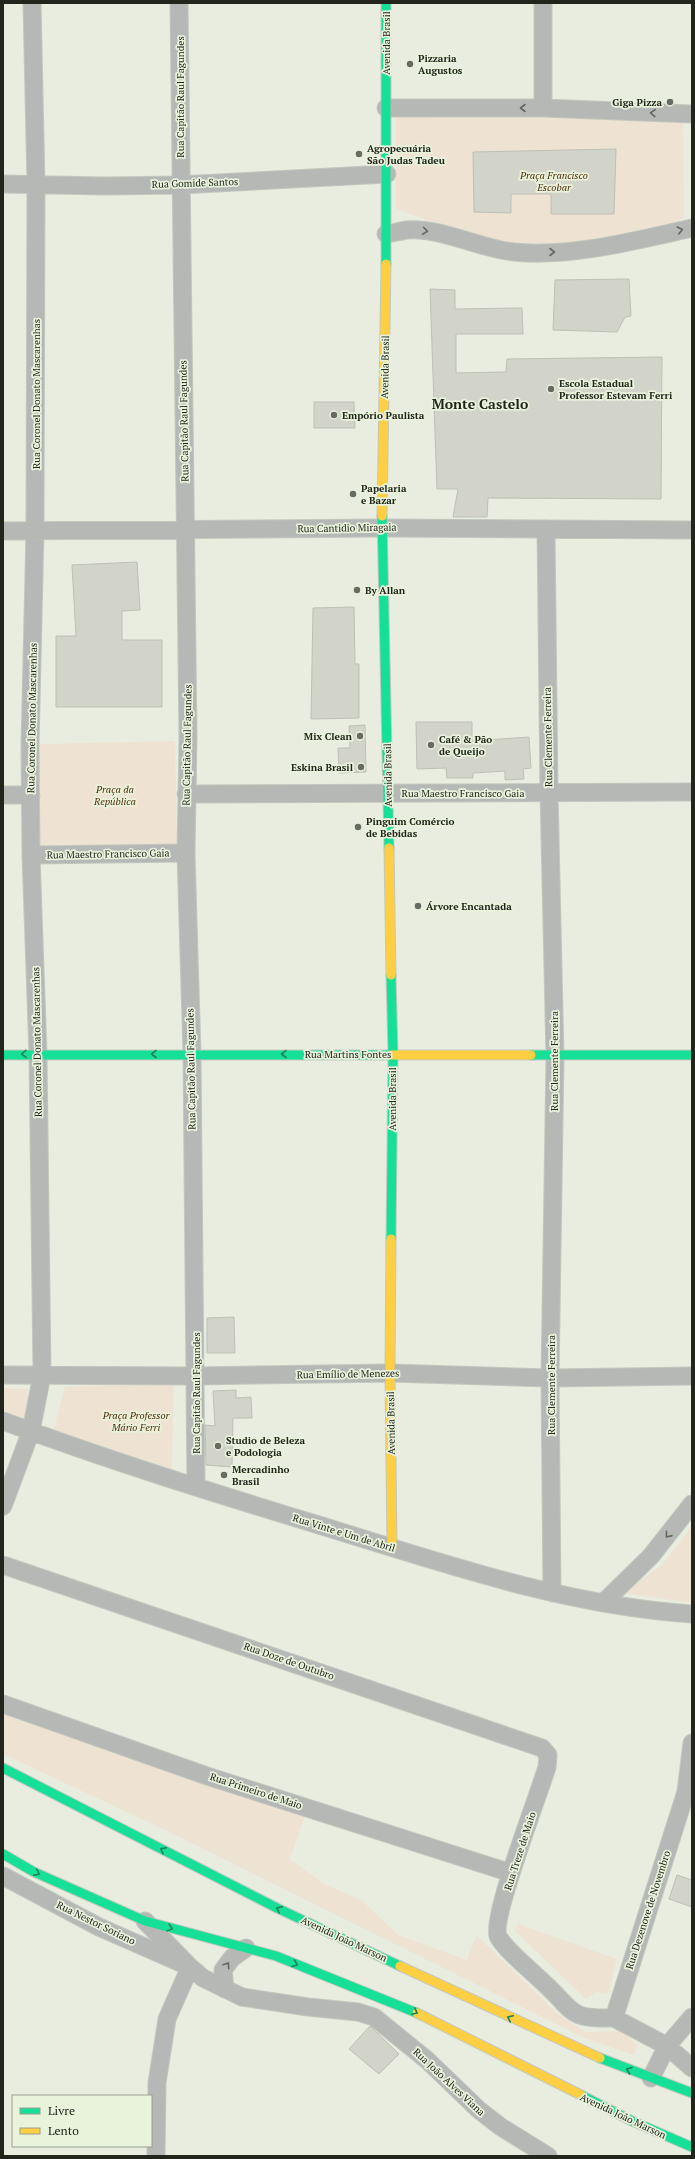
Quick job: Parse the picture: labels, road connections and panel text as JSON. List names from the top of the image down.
{
  "streets": {
    "street": [
      "Avenida Brasil",
      "Rua Capitão Raul Fagundes",
      "Rua Gomide Santos",
      "Rua Coronel Donato Mascarenhas",
      "Rua Cantidio Miragaia",
      "Rua Clemente Ferreira",
      "Rua Maestro Francisco Gaia",
      "Rua Martins Fontes",
      "Rua Emílio de Menezes",
      "Rua Vinte e Um de Abril",
      "Rua Doze de Outubro",
      "Rua Primeiro de Maio",
      "Rua Treze de Maio",
      "Rua Dezenove de Novembro",
      "Rua Nestor Soriano",
      "Avenida João Marson",
      "Rua João Alves Viana"
    ]
  },
  "crossings": [
    ["Avenida Brasil", "Rua Gomide Santos"],
    ["Avenida Brasil", "Rua Cantidio Miragaia"],
    ["Avenida Brasil", "Rua Maestro Francisco Gaia"],
    ["Avenida Brasil", "Rua Martins Fontes"],
    ["Avenida Brasil", "Rua Emílio de Menezes"],
    ["Avenida Brasil", "Rua Vinte e Um de Abril"],
    ["Rua Capitão Raul Fagundes", "Rua Gomide Santos"],
    ["Rua Capitão Raul Fagundes", "Rua Cantidio Miragaia"],
    ["Rua Capitão Raul Fagundes", "Rua Maestro Francisco Gaia"],
    ["Rua Capitão Raul Fagundes", "Rua Martins Fontes"],
    ["Rua Capitão Raul Fagundes", "Rua Emílio de Menezes"],
    ["Rua Capitão Raul Fagundes", "Rua Vinte e Um de Abril"],
    ["Rua Gomide Santos", "Rua Coronel Donato Mascarenhas"],
    ["Rua Coronel Donato Mascarenhas", "Rua Cantidio Miragaia"],
    ["Rua Coronel Donato Mascarenhas", "Rua Maestro Francisco Gaia"],
    ["Rua Coronel Donato Mascarenhas", "Rua Martins Fontes"],
    ["Rua Coronel Donato Mascarenhas", "Rua Emílio de Menezes"],
    ["Rua Coronel Donato Mascarenhas", "Rua Vinte e Um de Abril"],
    ["Rua Cantidio Miragaia", "Rua Clemente Ferreira"],
    ["Rua Clemente Ferreira", "Rua Maestro Francisco Gaia"],
    ["Rua Clemente Ferreira", "Rua Martins Fontes"],
    ["Rua Clemente Ferreira", "Rua Emílio de Menezes"],
    ["Rua Clemente Ferreira", "Rua Vinte e Um de Abril"],
    ["Rua Doze de Outubro", "Rua Treze de Maio"],
    ["Rua Primeiro de Maio", "Rua Treze de Maio"],
    ["Rua Treze de Maio", "Rua Dezenove de Novembro"]
  ],
  "one_way": ["Rua Martins Fontes"],
  "districts": ["Monte Castelo"],
  "parks": ["Praça Francisco Escobar", "Praça da República", "Praça Professor Mário Ferri"],
  "places": [
    "Pizzaria Augustos",
    "Giga Pizza",
    "Agropecuária São Judas Tadeu",
    "Escola Estadual Professor Estevam Ferri",
    "Empório Paulista",
    "Papelaria e Bazar",
    "By Allan",
    "Mix Clean",
    "Café & Pão de Queijo",
    "Eskina Brasil",
    "Pinguim Comércio de Bebidas",
    "Árvore Encantada",
    "Studio de Beleza e Podologia",
    "Mercadinho Brasil"
  ],
  "legend": ["Livre", "Lento"]
}
